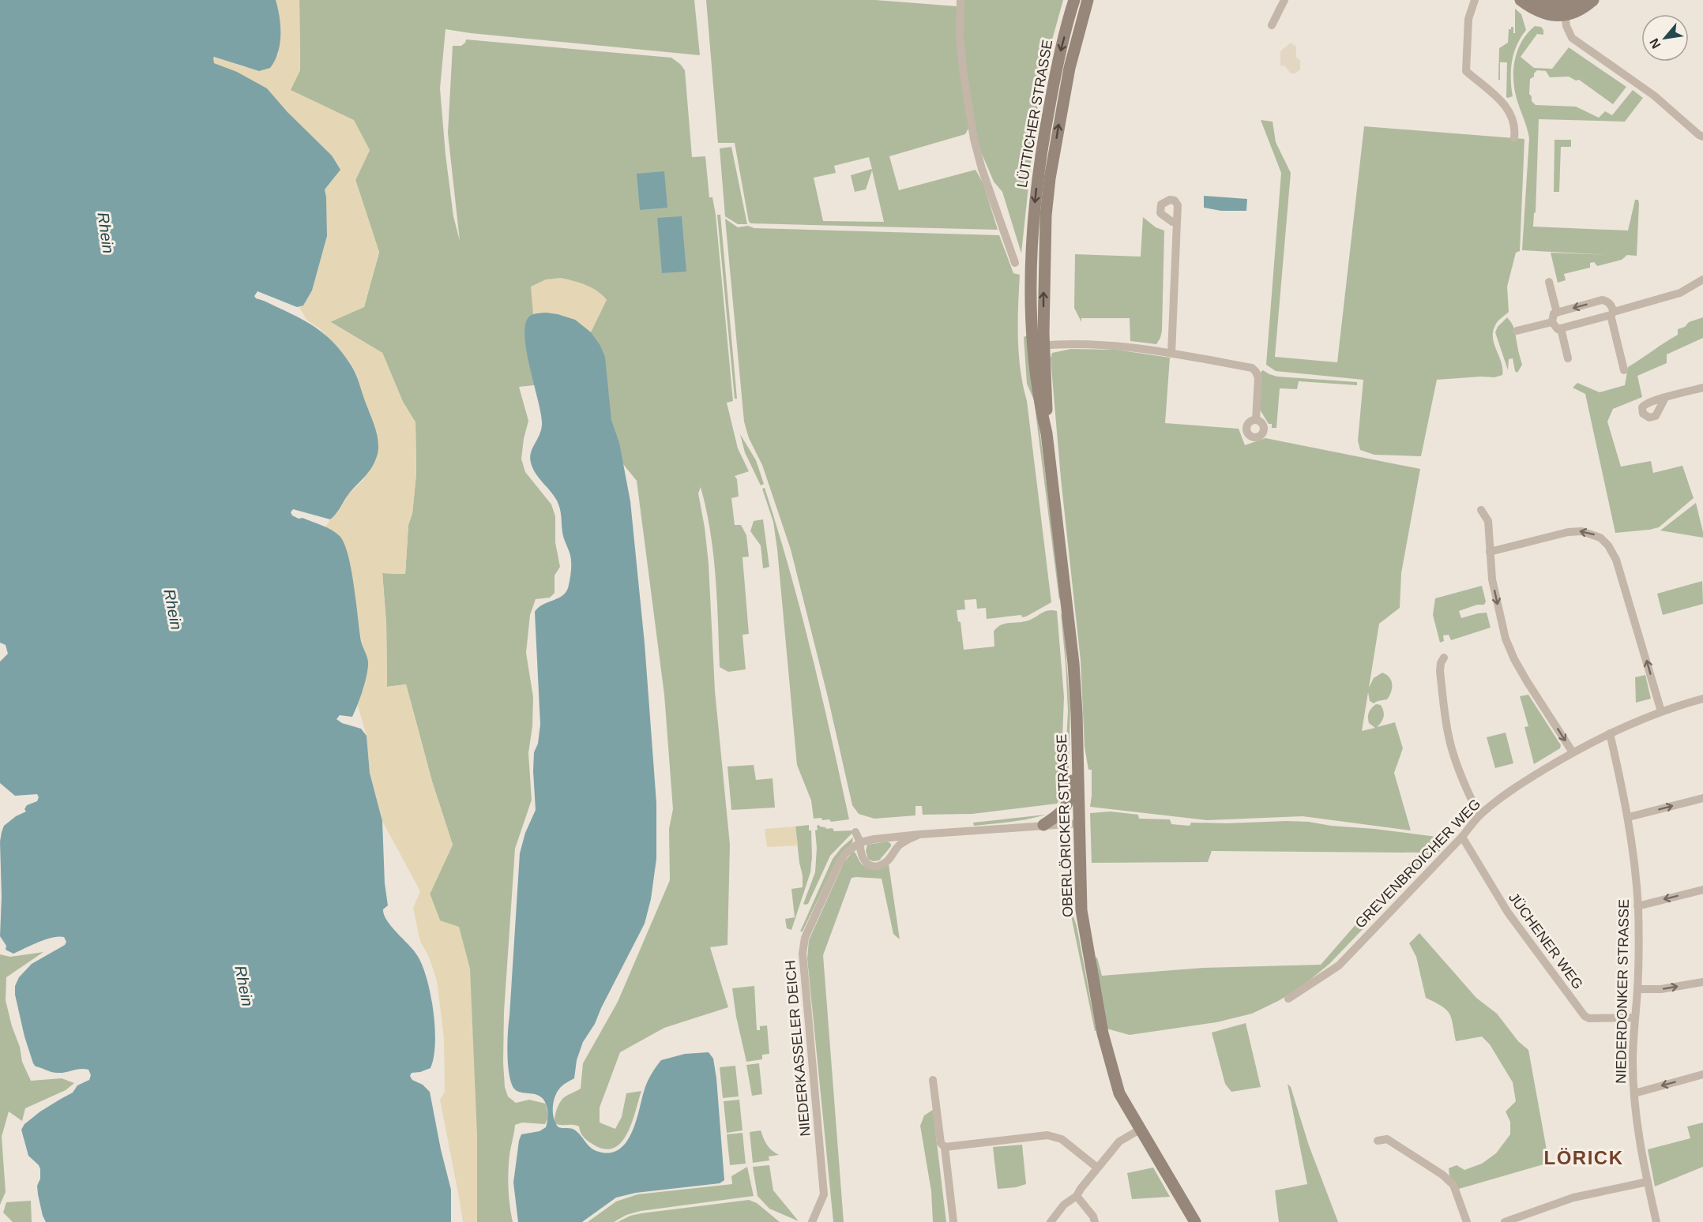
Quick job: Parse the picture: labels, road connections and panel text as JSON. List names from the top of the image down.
{
  "streets": {
    "main road": ["LÜTTICHER STRASSE", "OBERLÖRICKER STRASSE"],
    "street": [
      "GREVENBROICHER WEG",
      "JÜCHENER WEG",
      "NIEDERDONKER STRASSE",
      "NIEDERKASSELER DEICH"
    ]
  },
  "crossings": [
    ["LÜTTICHER STRASSE", "OBERLÖRICKER STRASSE"],
    ["GREVENBROICHER WEG", "JÜCHENER WEG"],
    ["GREVENBROICHER WEG", "NIEDERDONKER STRASSE"],
    ["JÜCHENER WEG", "NIEDERDONKER STRASSE"]
  ],
  "districts": ["LÖRICK"],
  "water": ["Rhein"],
  "north": "bottom left"
}
